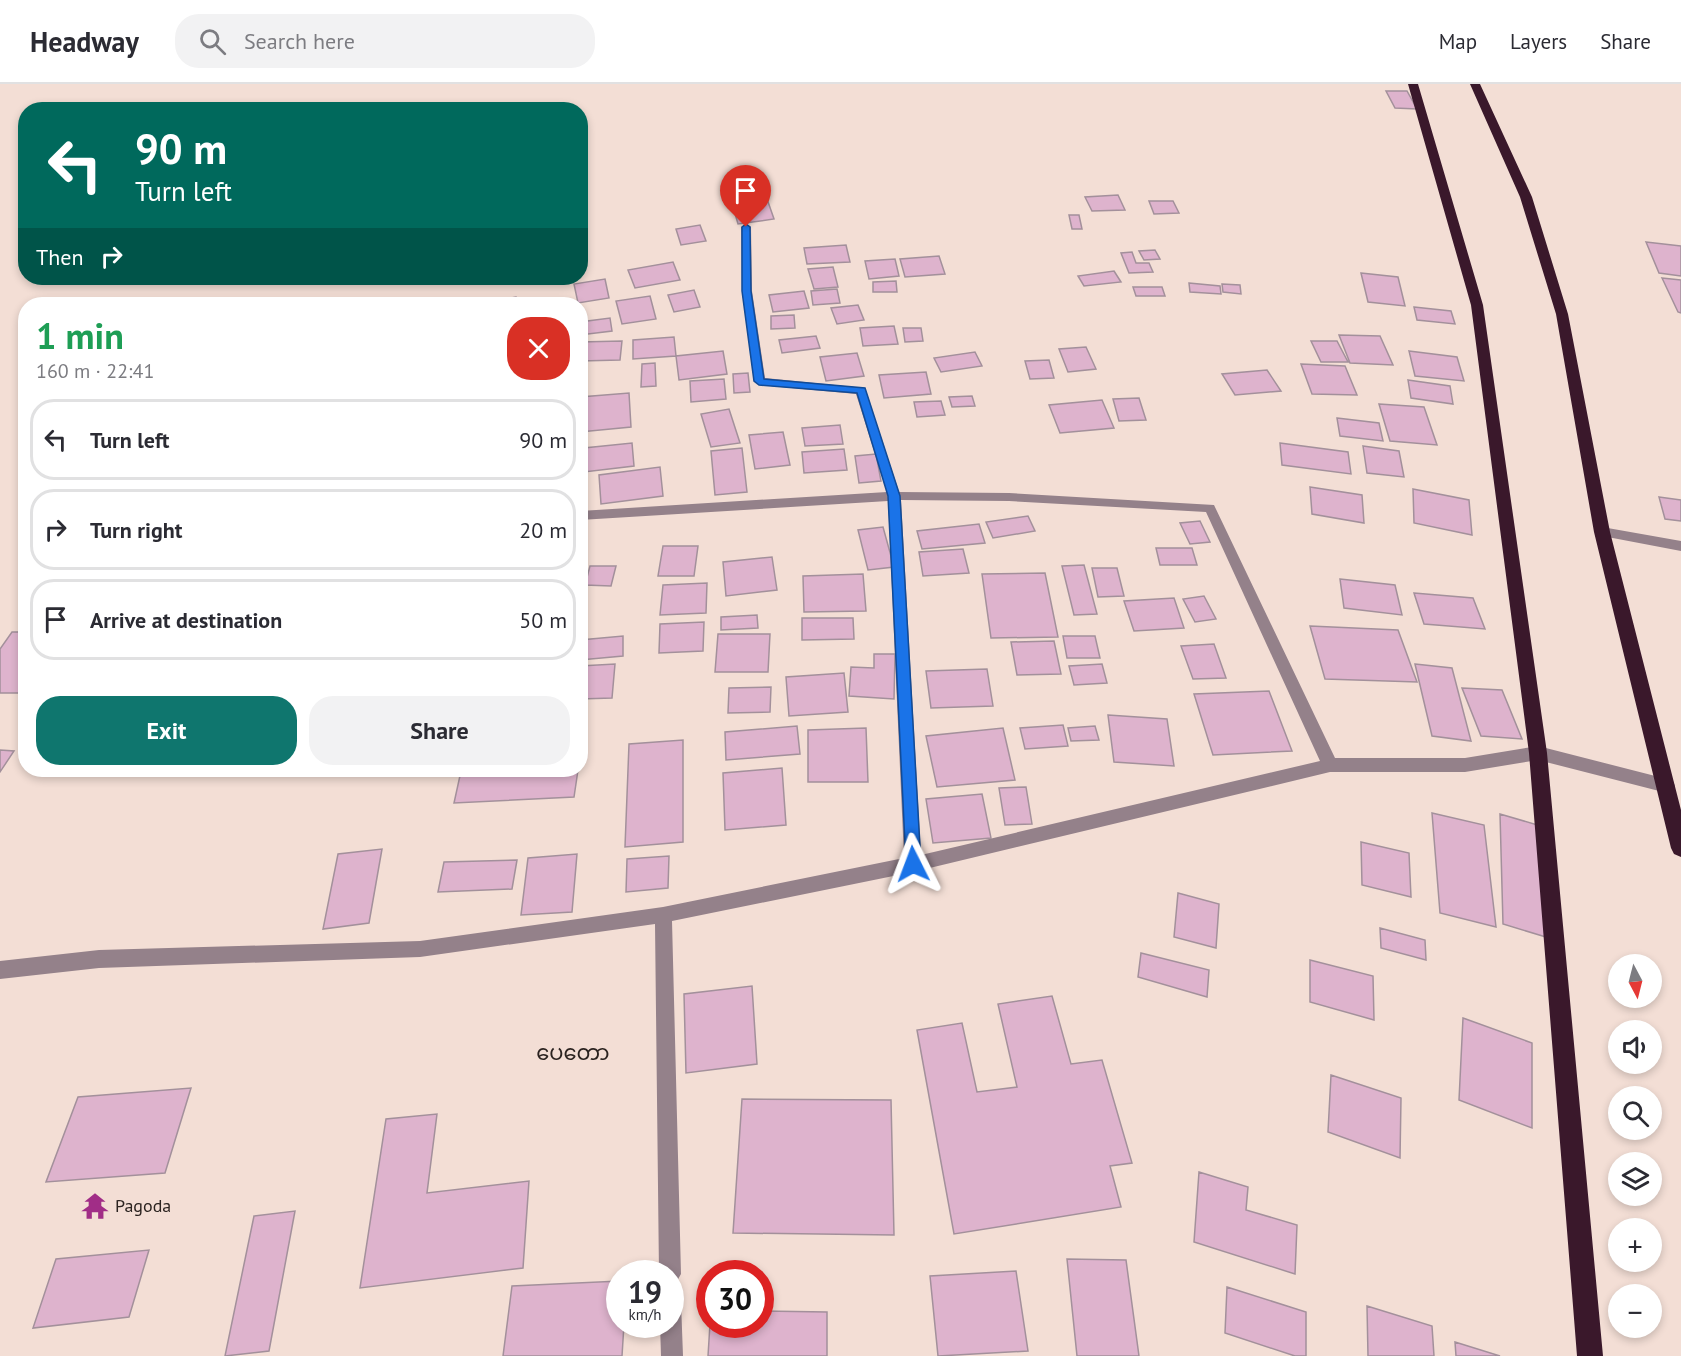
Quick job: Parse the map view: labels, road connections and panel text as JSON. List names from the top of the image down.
{
  "districts": ["ပေတော"],
  "places": {
    "temple": ["Pagoda"]
  },
  "north": "bottom",
  "page": {
    "header": "Headway",
    "search": "Search here",
    "nav": ["Map", "Layers", "Share"],
    "turn": ["90 m", "Turn left"],
    "then": "Then",
    "heading": ["1 min", "160 m · 22:41"],
    "list": [
      {
        "name": "Turn left",
        "value": "90 m"
      },
      {
        "name": "Turn right",
        "value": "20 m"
      },
      {
        "name": "Arrive at destination",
        "value": "50 m"
      }
    ],
    "buttons": ["Exit", "Share"],
    "map_buttons": ["+", "−"],
    "speed": "19 km/h",
    "limit": "30"
  }
}
